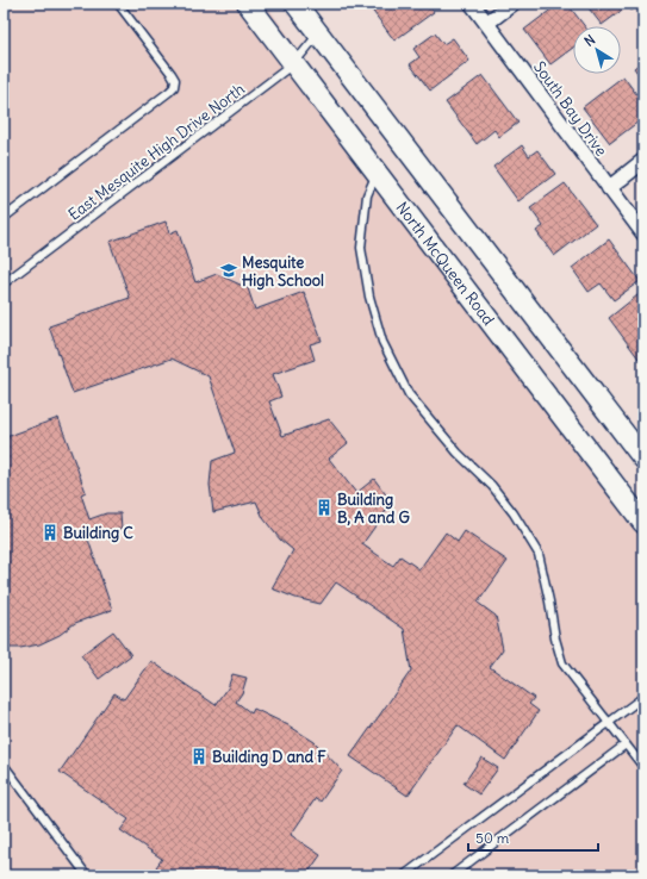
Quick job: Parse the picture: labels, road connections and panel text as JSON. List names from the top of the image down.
{
  "streets": {
    "main road": ["North McQueen Road"],
    "street": ["South Bay Drive"],
    "lane": ["East Mesquite High Drive North"]
  },
  "crossings": [
    ["East Mesquite High Drive North", "North McQueen Road"]
  ],
  "places": {
    "school or university": ["Mesquite High School"],
    "building": ["Building B, A and G", "Building C", "Building D and F"]
  },
  "scale_bar": "50 m",
  "north": "top left"
}
